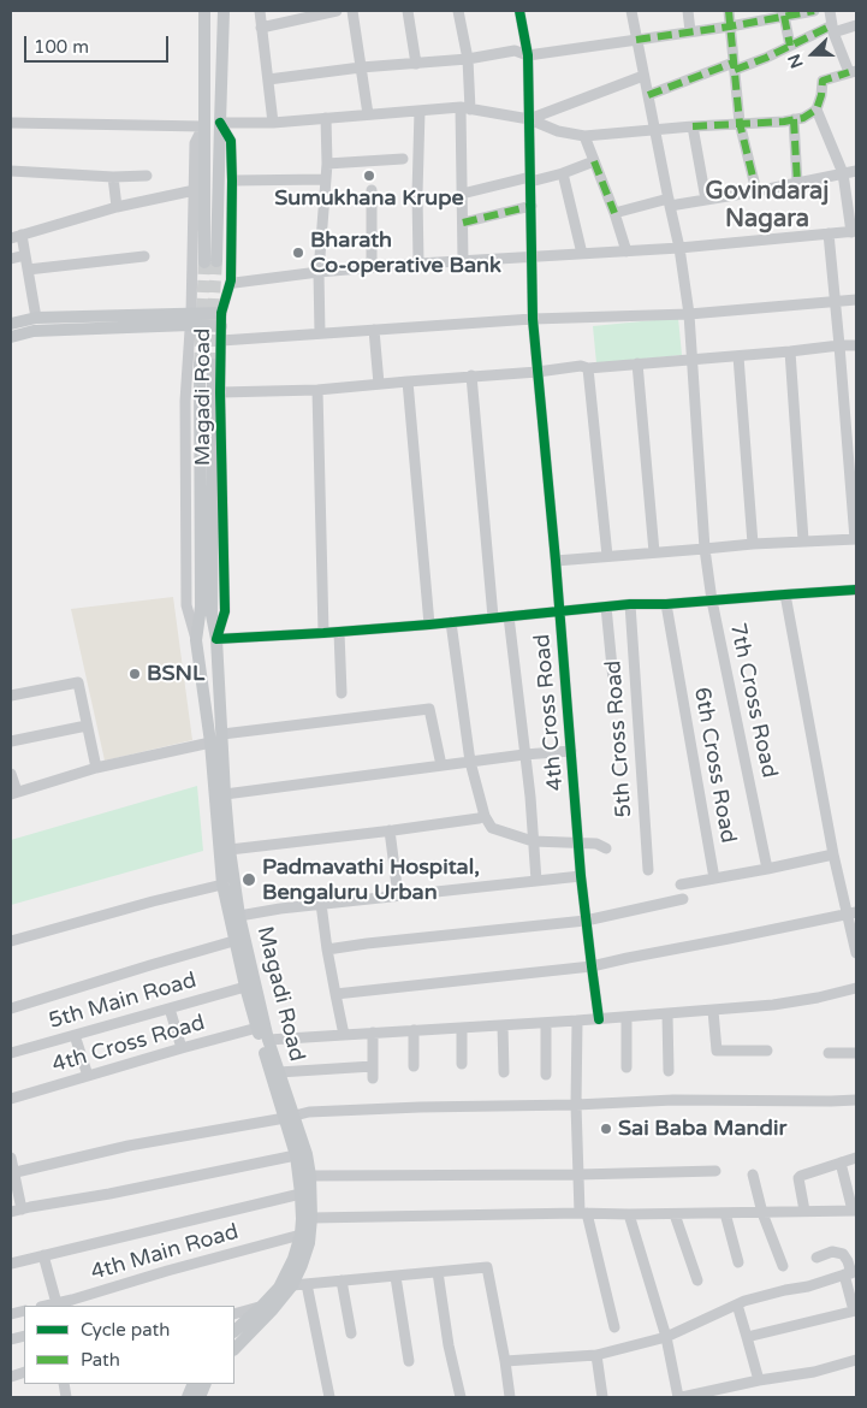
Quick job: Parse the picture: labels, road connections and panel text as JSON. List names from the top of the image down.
{
  "streets": {
    "main road": ["Magadi Road"],
    "street": [
      "7th Cross Road",
      "4th Cross Road",
      "5th Cross Road",
      "6th Cross Road",
      "5th Main Road",
      "4th Main Road"
    ]
  },
  "crossings": [
    ["Magadi Road", "4th Cross Road"],
    ["Magadi Road", "5th Main Road"],
    ["Magadi Road", "4th Main Road"]
  ],
  "districts": ["Govindaraj Nagara"],
  "places": [
    "Sumukhana Krupe",
    "Bharath Co-operative Bank",
    "BSNL",
    "Padmavathi Hospital, Bengaluru Urban",
    "Sai Baba Mandir"
  ],
  "legend": ["Cycle path", "Path"],
  "scale_bar": "100 m",
  "north": "left"
}
